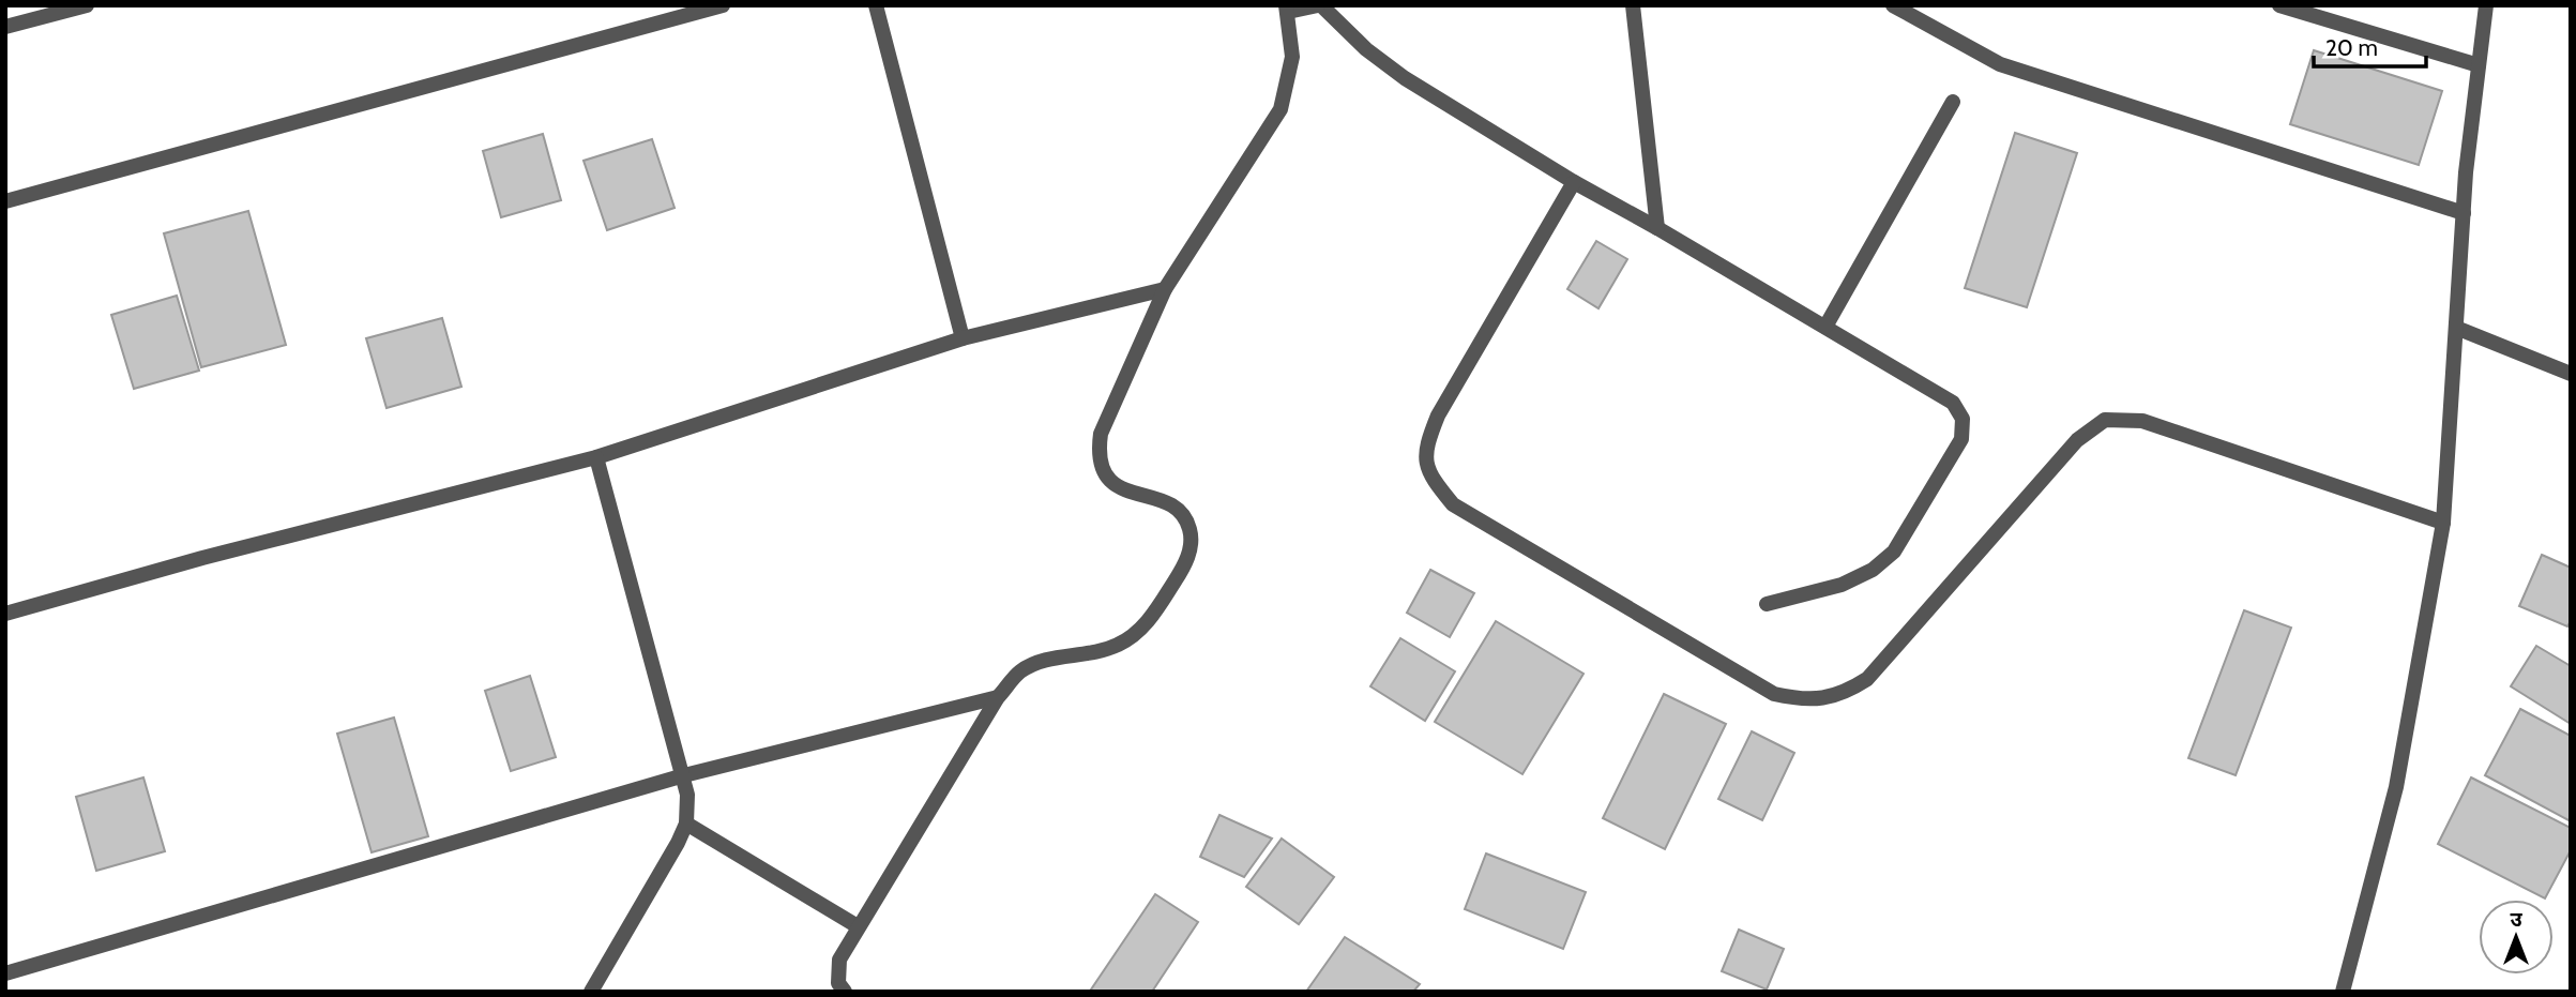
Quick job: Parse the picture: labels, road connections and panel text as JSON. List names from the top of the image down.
{
  "scale_bar": "20 m",
  "north": "top"
}
